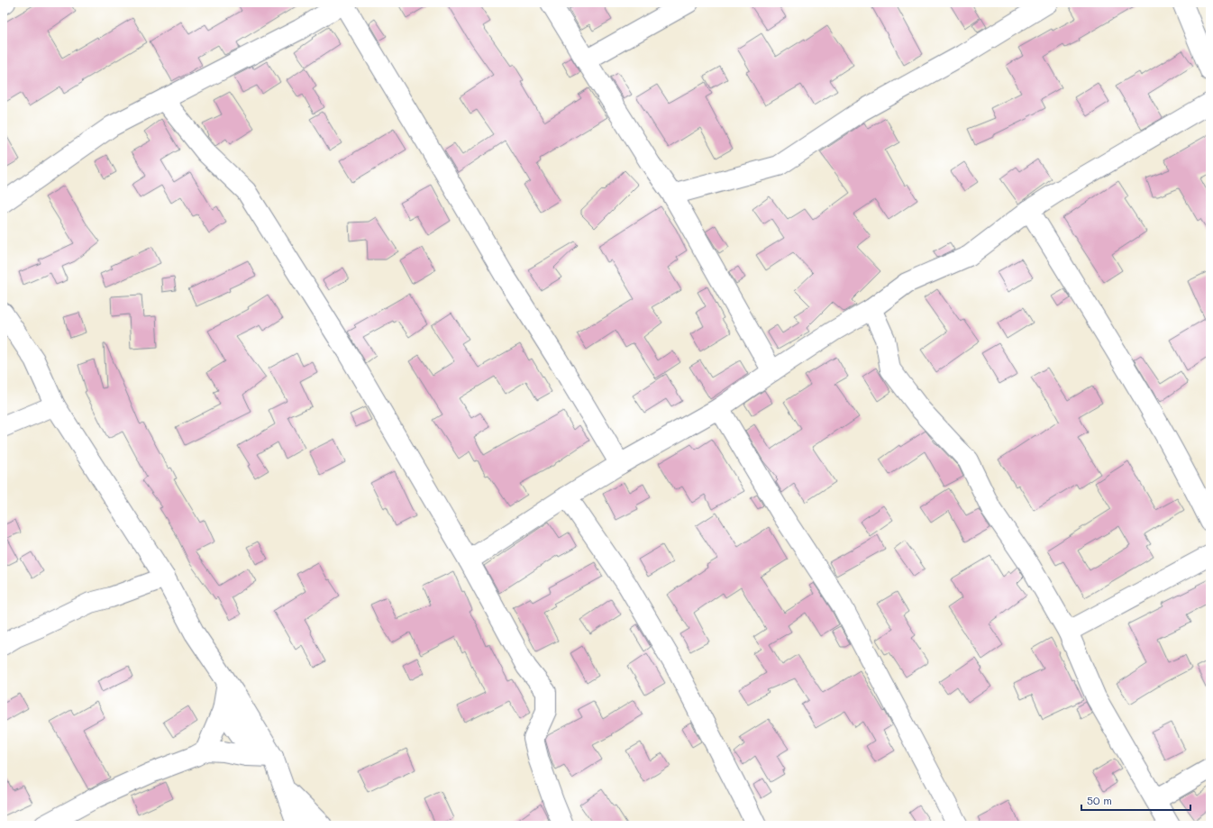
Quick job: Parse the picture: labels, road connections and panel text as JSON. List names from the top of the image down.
{
  "scale_bar": "50 m"
}
